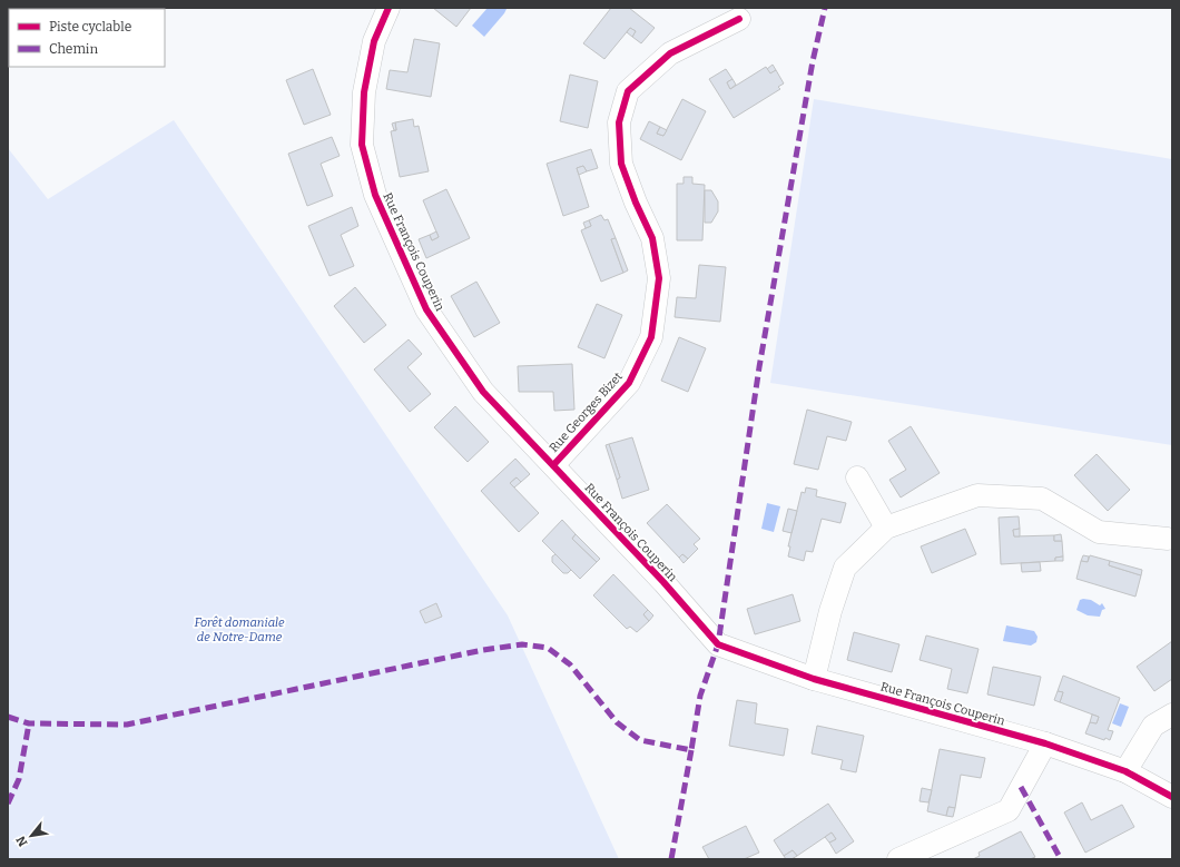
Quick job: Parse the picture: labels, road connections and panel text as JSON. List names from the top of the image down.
{
  "streets": {
    "street": ["Rue François Couperin", "Rue Georges Bizet"]
  },
  "crossings": [
    ["Rue François Couperin", "Rue Georges Bizet"]
  ],
  "parks": ["Forêt domaniale de Notre-Dame"],
  "legend": ["Piste cyclable", "Chemin"],
  "north": "bottom left"
}
